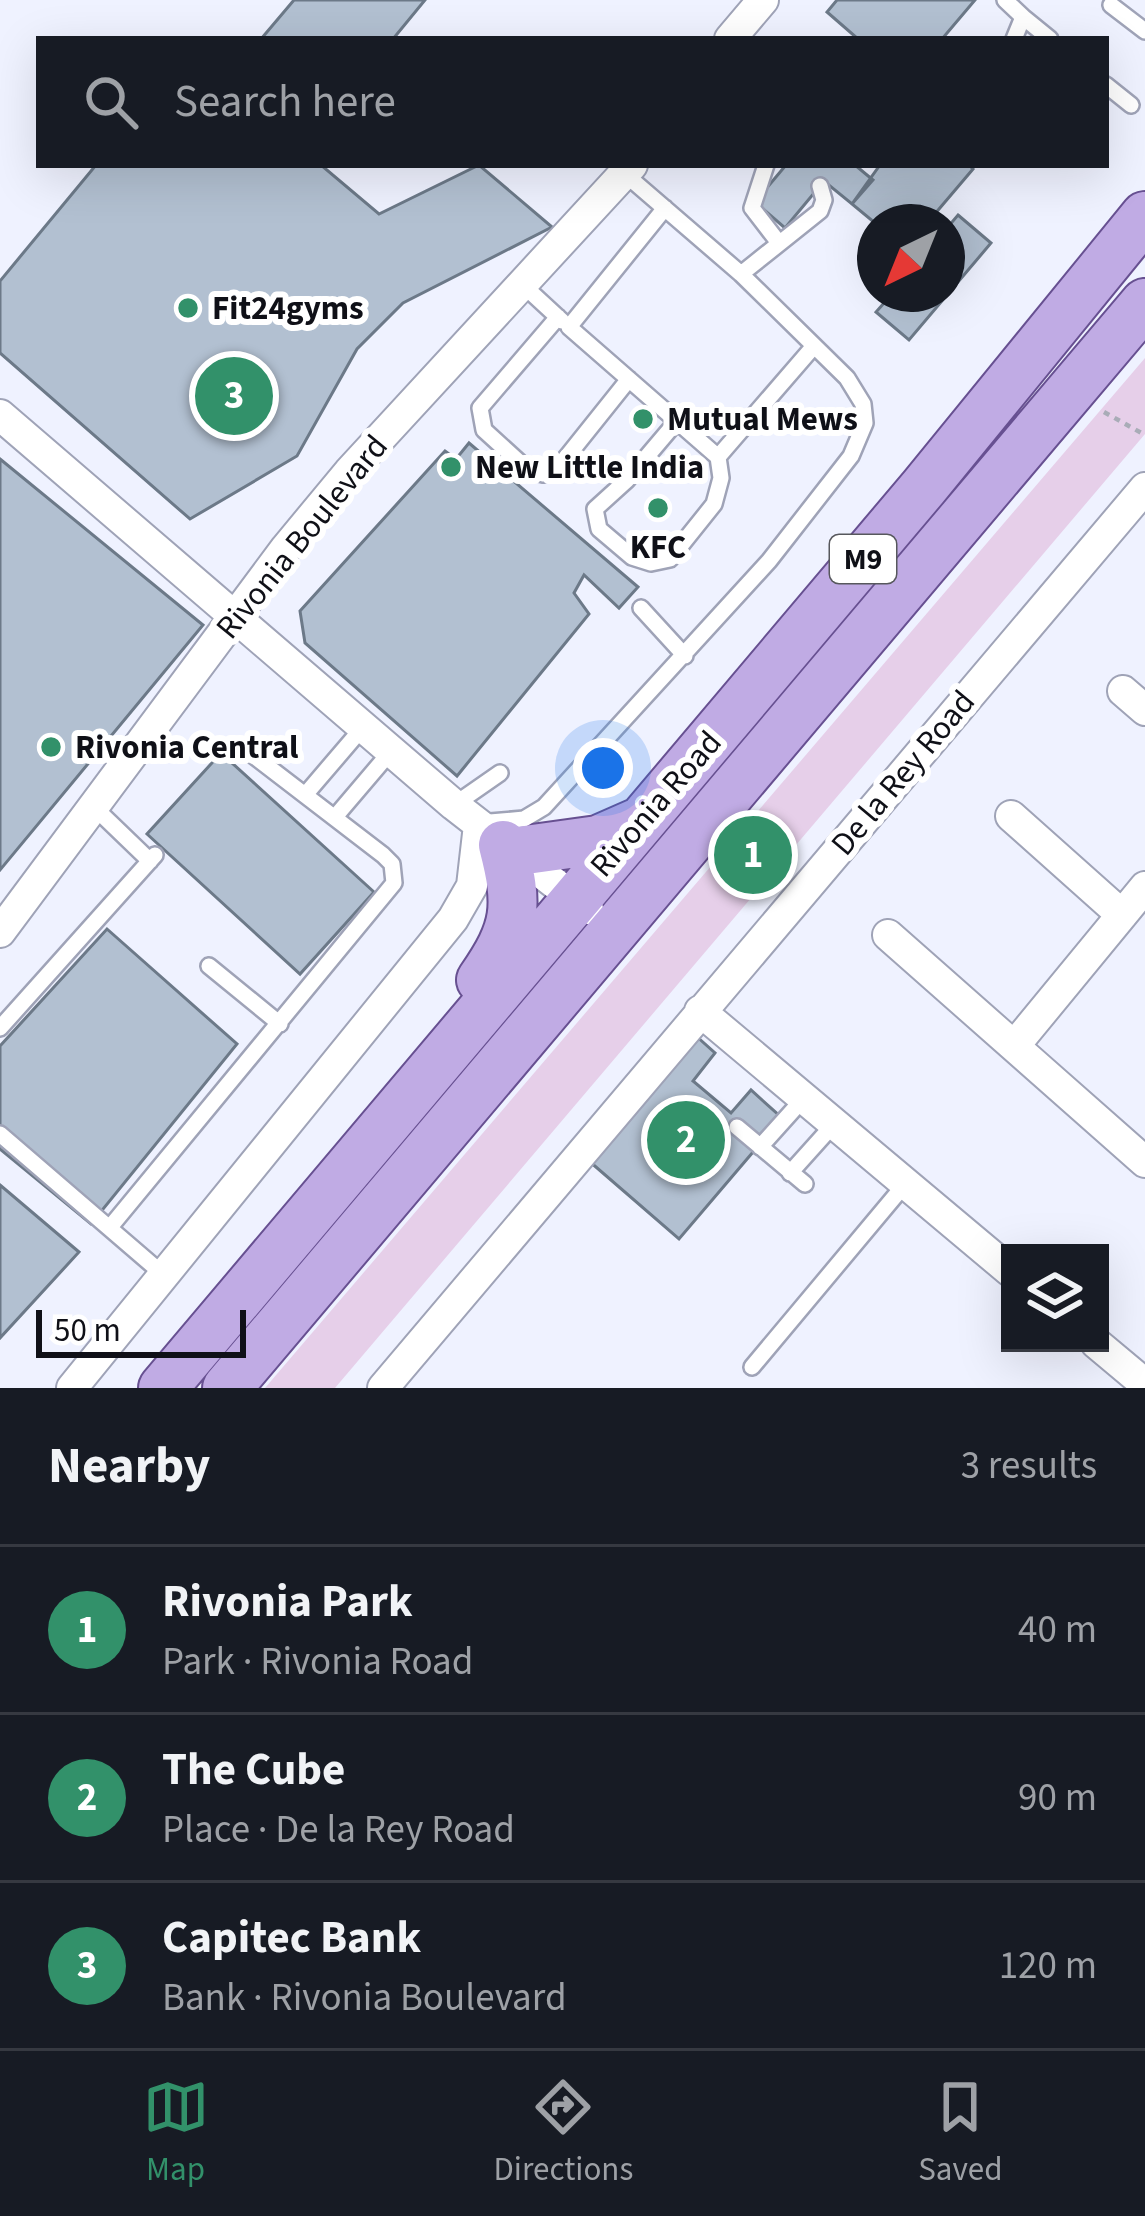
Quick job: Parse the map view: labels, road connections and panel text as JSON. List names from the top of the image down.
{
  "streets": {
    "main road": ["M9", "Rivonia Road"],
    "street": ["Rivonia Boulevard", "De la Rey Road"]
  },
  "places": [
    "Fit24gyms",
    "Mutual Mews",
    "New Little India",
    "KFC",
    "Rivonia Central"
  ],
  "scale_bar": "50 m",
  "north": "bottom left",
  "page": {
    "search": "Search here",
    "pins": ["3", "1", "2"],
    "scale": "50 m",
    "heading": ["Nearby", "3 results"],
    "list": [
      {
        "mark": "1",
        "name": "Rivonia Park",
        "note": "Park · Rivonia Road",
        "value": "40 m"
      },
      {
        "mark": "2",
        "name": "The Cube",
        "note": "Place · De la Rey Road",
        "value": "90 m"
      },
      {
        "mark": "3",
        "name": "Capitec Bank",
        "note": "Bank · Rivonia Boulevard",
        "value": "120 m"
      }
    ],
    "nav": ["Map", "Directions", "Saved"]
  }
}
